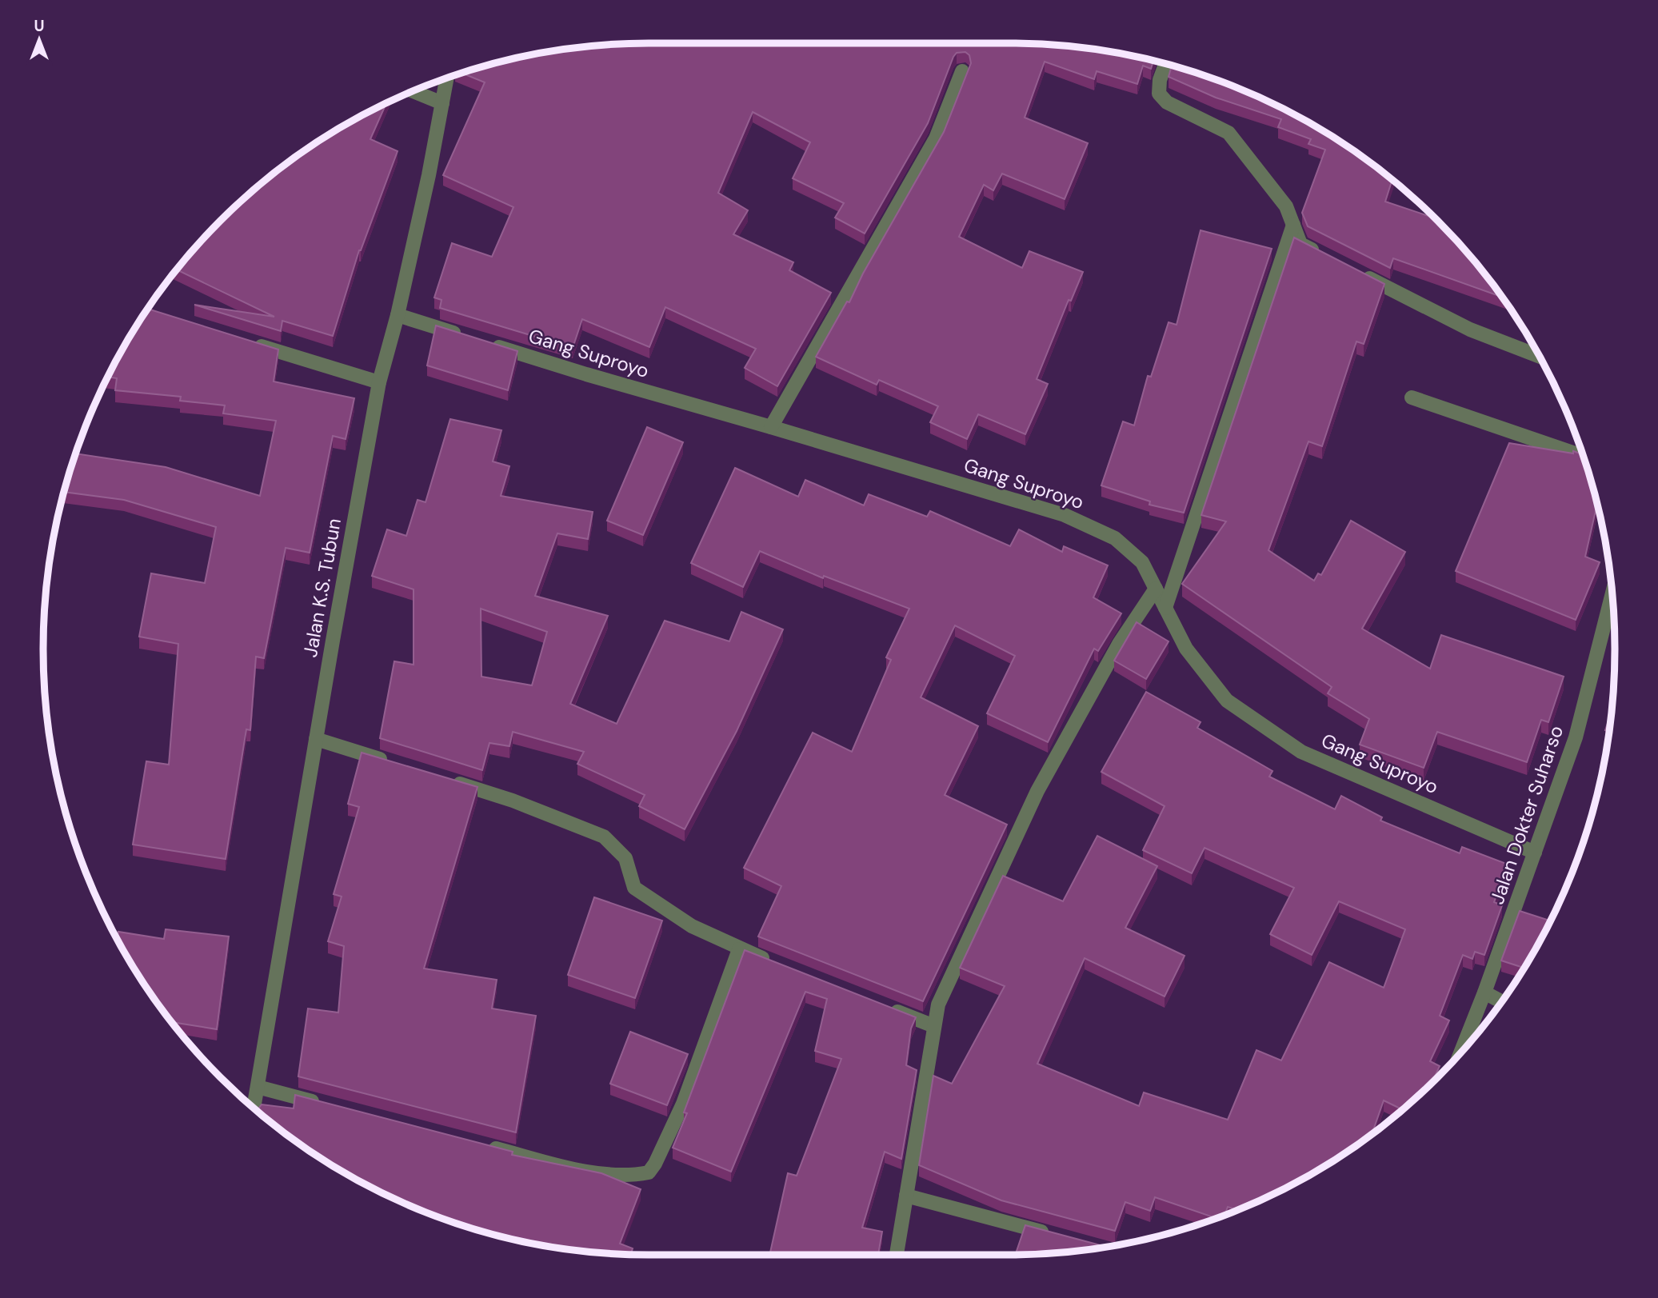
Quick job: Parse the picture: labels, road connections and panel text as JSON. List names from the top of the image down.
{
  "streets": {
    "street": ["Gang Suproyo", "Jalan K.S. Tubun", "Jalan Dokter Suharso"]
  },
  "crossings": [
    ["Gang Suproyo", "Jalan K.S. Tubun"],
    ["Gang Suproyo", "Jalan Dokter Suharso"]
  ],
  "north": "top"
}
